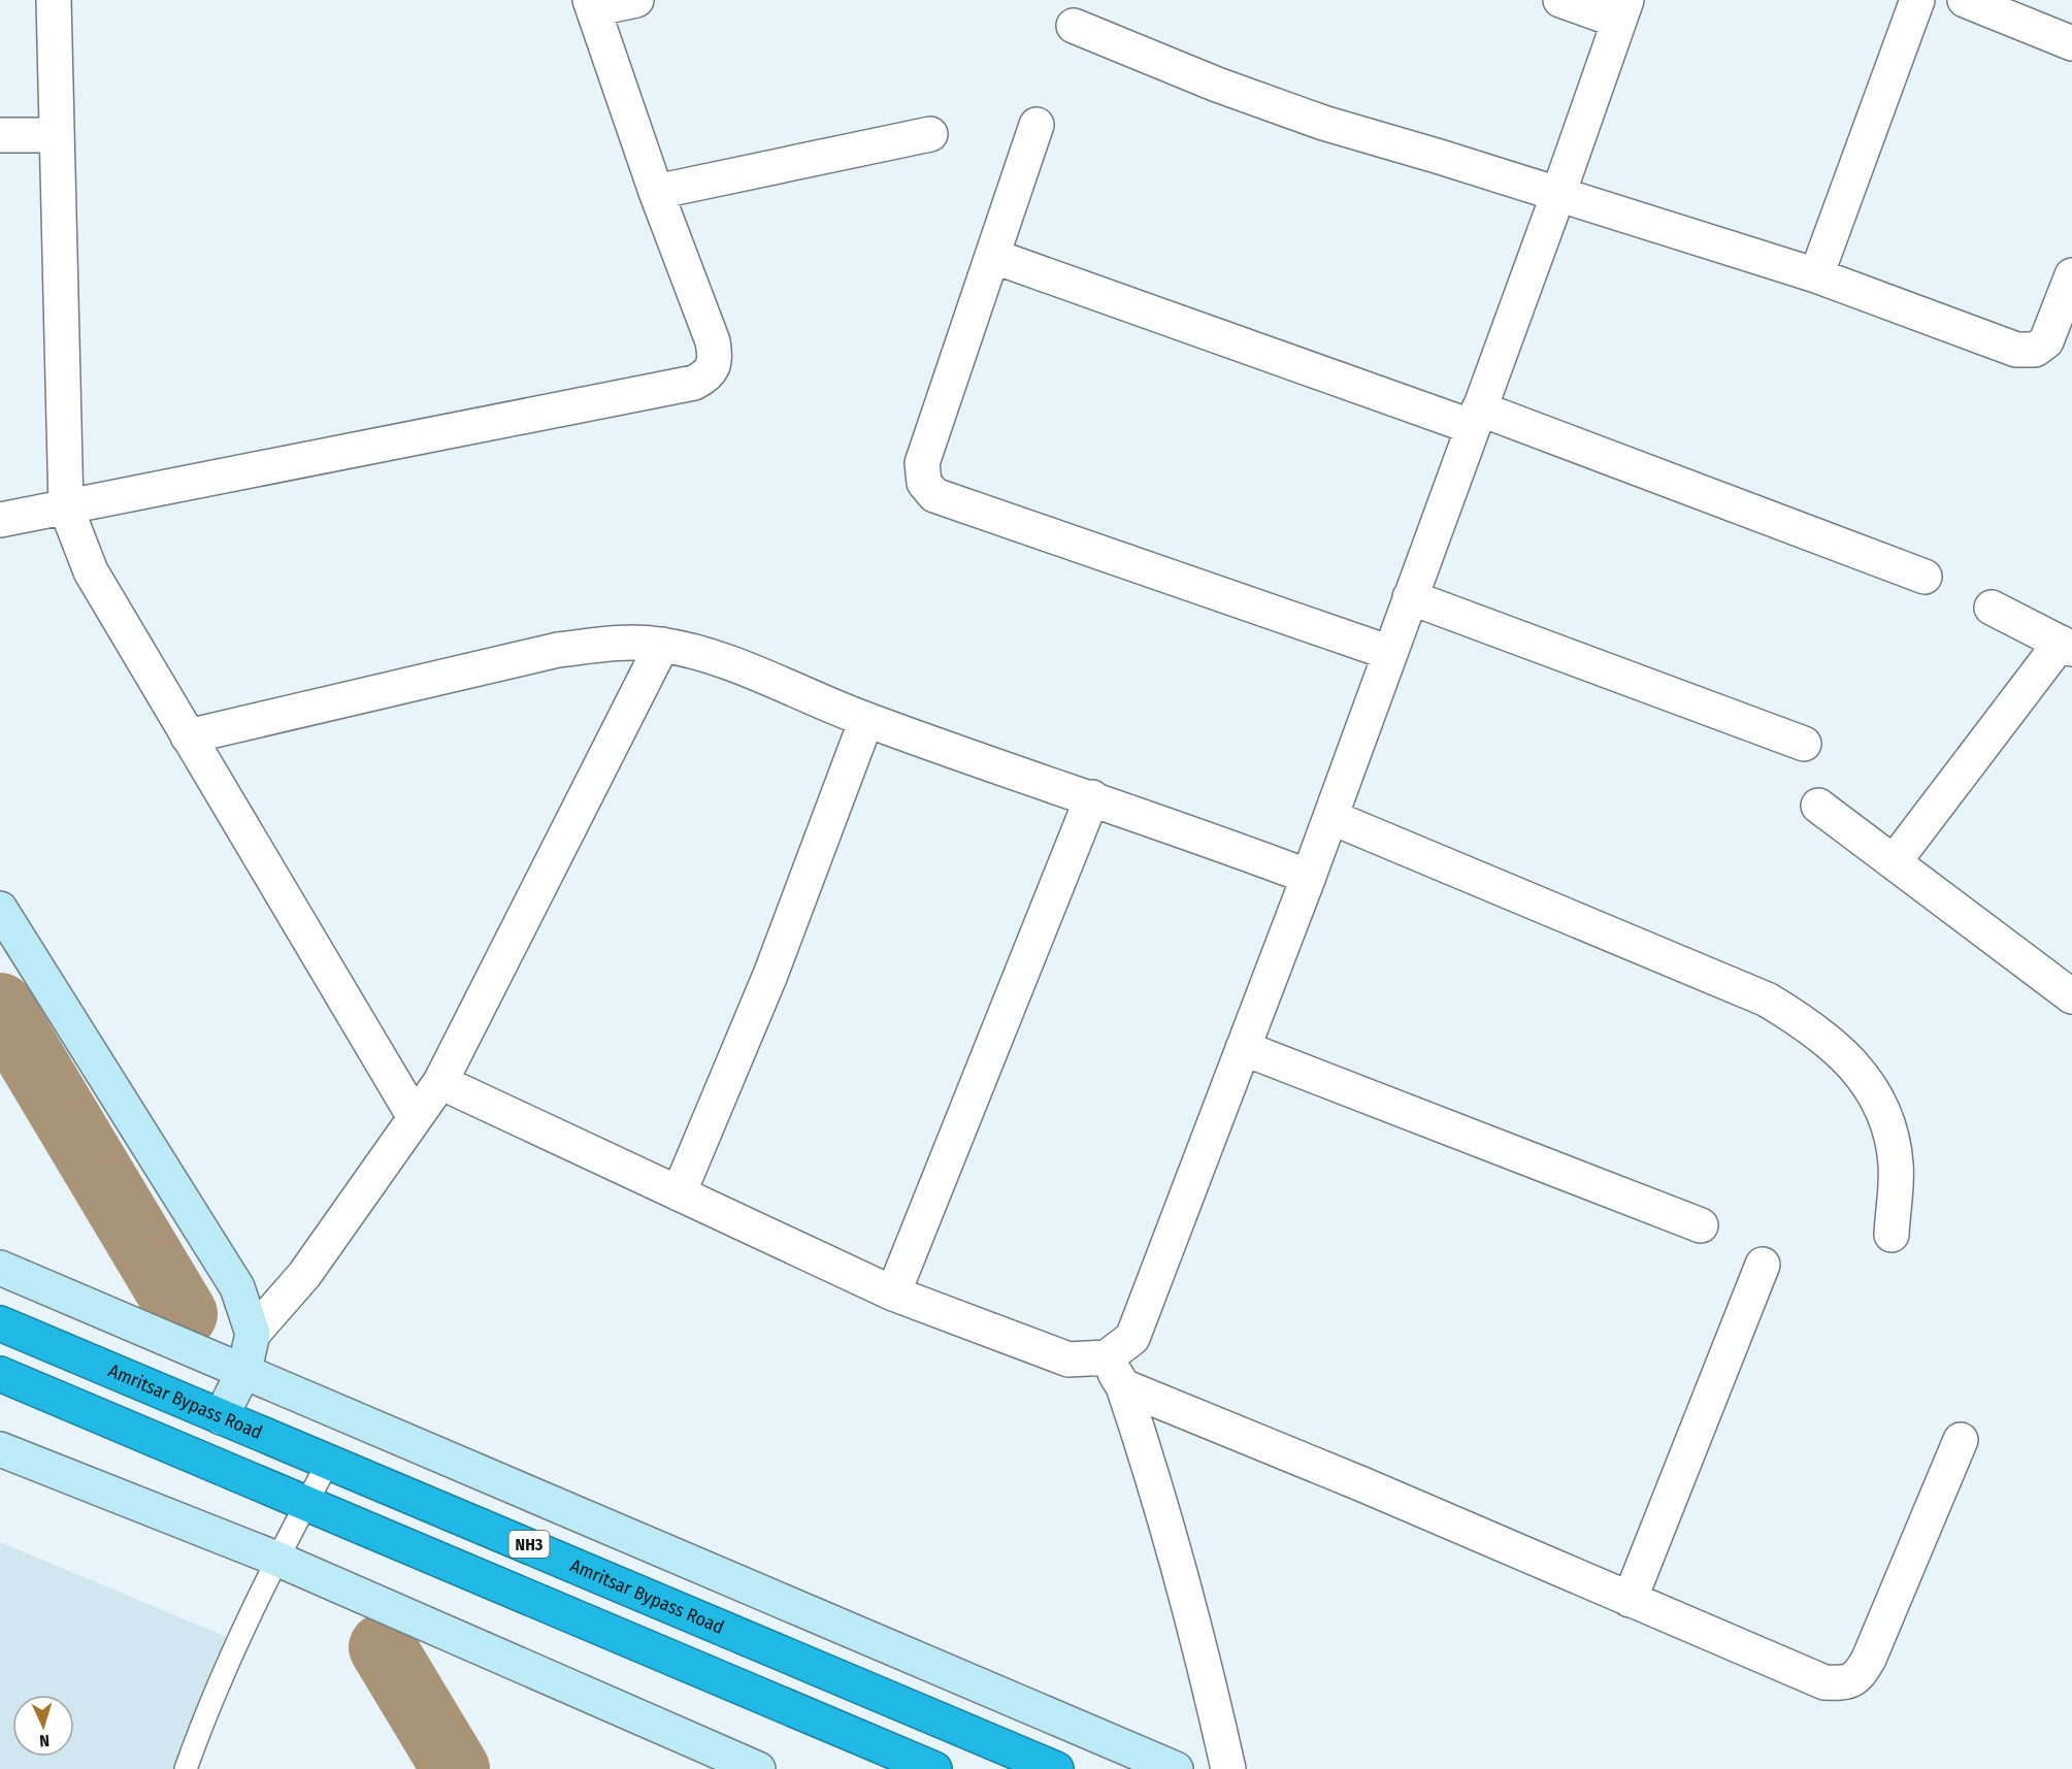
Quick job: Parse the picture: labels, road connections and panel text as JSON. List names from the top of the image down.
{
  "streets": {
    "highway": ["Amritsar Bypass Road", "NH3"]
  },
  "north": "bottom"
}
